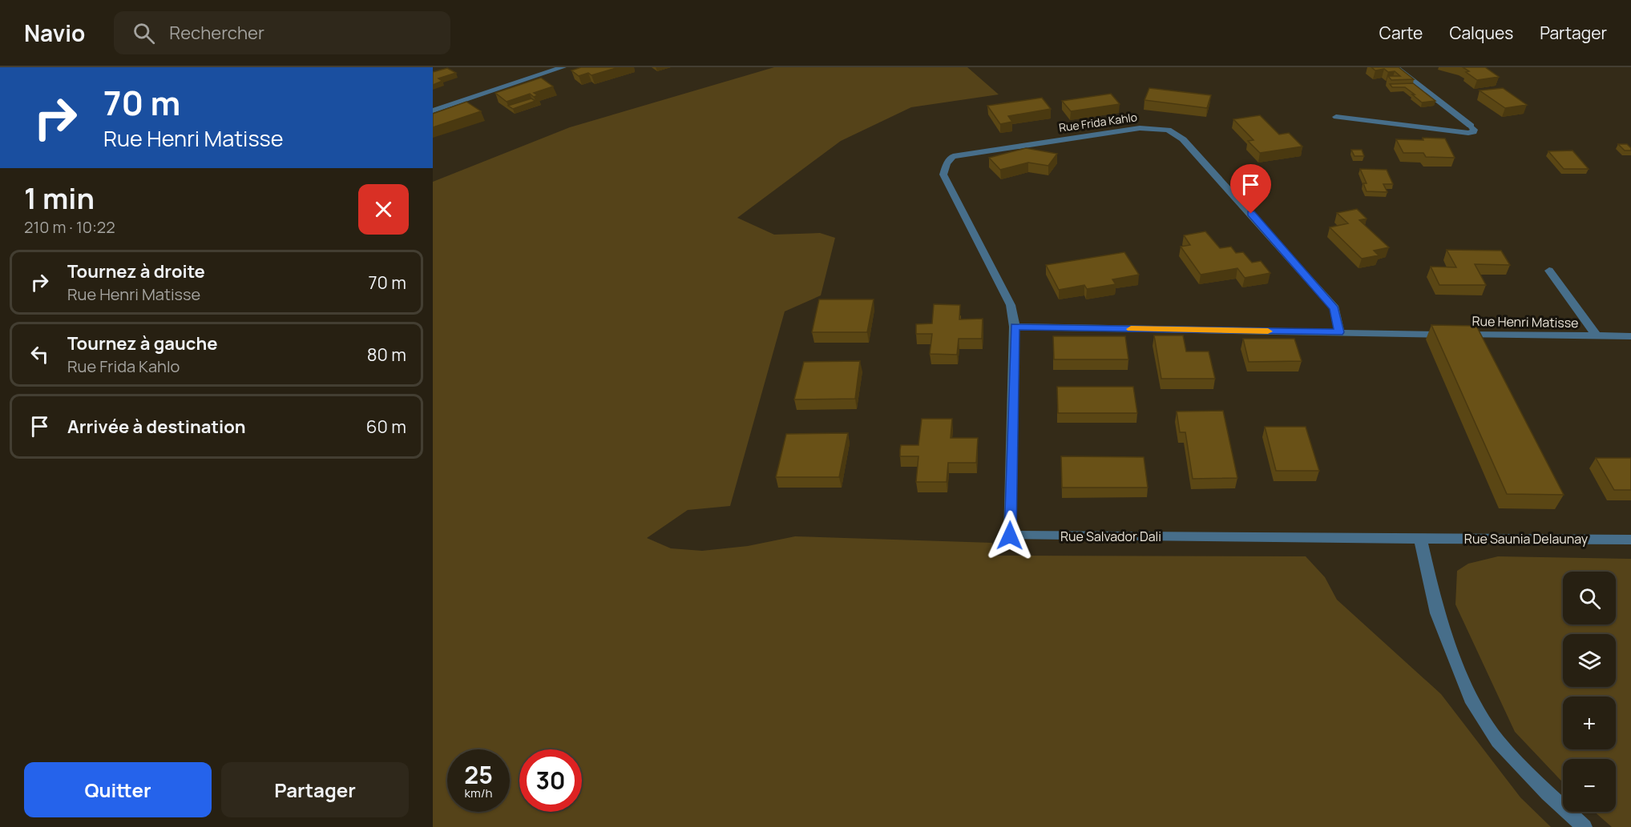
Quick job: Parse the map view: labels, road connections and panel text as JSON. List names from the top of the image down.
{
  "streets": {
    "street": [
      "Rue Frida Kahlo",
      "Rue Henri Matisse",
      "Rue Salvador Dali",
      "Rue Saunia Delaunay"
    ]
  },
  "crossings": [
    ["Rue Frida Kahlo", "Rue Henri Matisse"],
    ["Rue Frida Kahlo", "Rue Salvador Dali"],
    ["Rue Henri Matisse", "Rue Salvador Dali"],
    ["Rue Salvador Dali", "Rue Saunia Delaunay"]
  ],
  "page": {
    "header": "Navio",
    "search": "Rechercher",
    "nav": ["Carte", "Calques", "Partager"],
    "turn": ["70 m", "Rue Henri Matisse"],
    "heading": ["1 min", "210 m · 10:22"],
    "list": [
      {
        "name": "Tournez à droite",
        "note": "Rue Henri Matisse",
        "value": "70 m"
      },
      {
        "name": "Tournez à gauche",
        "note": "Rue Frida Kahlo",
        "value": "80 m"
      },
      {
        "name": "Arrivée à destination",
        "value": "60 m"
      }
    ],
    "map_buttons": ["+", "−"],
    "speed": "25 km/h",
    "limit": "30",
    "buttons": ["Quitter", "Partager"]
  }
}
